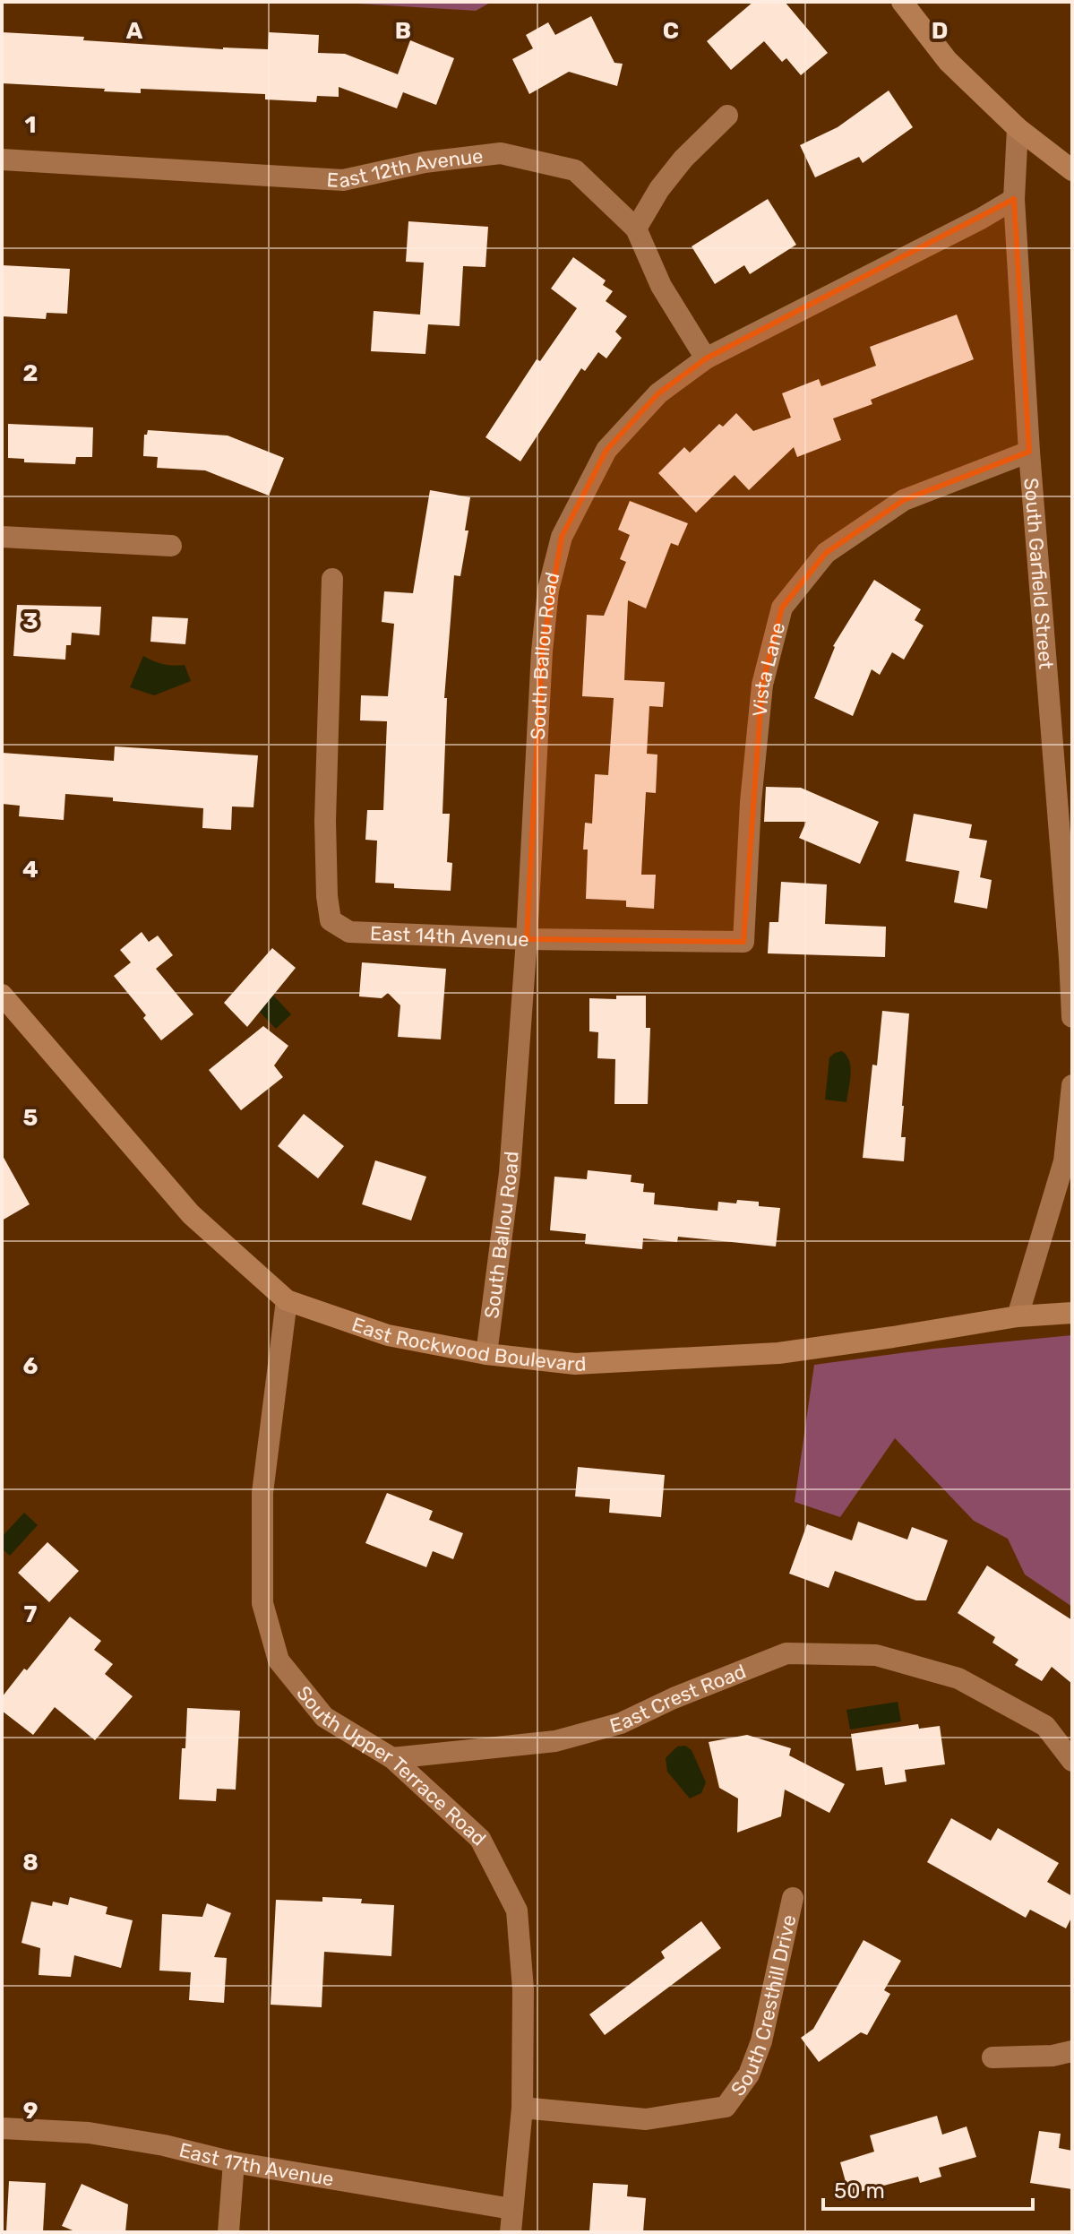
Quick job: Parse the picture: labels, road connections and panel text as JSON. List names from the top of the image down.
{
  "streets": {
    "street": [
      "East 12th Avenue",
      "South Garfield Street",
      "South Ballou Road",
      "Vista Lane",
      "East 14th Avenue",
      "East Rockwood Boulevard",
      "East Crest Road",
      "South Upper Terrace Road",
      "South Cresthill Drive",
      "East 17th Avenue"
    ]
  },
  "crossings": [
    ["East 12th Avenue", "South Ballou Road"],
    ["South Garfield Street", "South Ballou Road"],
    ["South Garfield Street", "Vista Lane"],
    ["South Ballou Road", "East 14th Avenue"],
    ["South Ballou Road", "East Rockwood Boulevard"],
    ["Vista Lane", "East 14th Avenue"],
    ["East Rockwood Boulevard", "South Upper Terrace Road"],
    ["East Crest Road", "South Upper Terrace Road"],
    ["South Upper Terrace Road", "South Cresthill Drive"],
    ["South Upper Terrace Road", "East 17th Avenue"]
  ],
  "scale_bar": "50 m",
  "grid": {
    "columns": [
      "A",
      "B",
      "C",
      "D"
    ],
    "rows": [
      "1",
      "2",
      "3",
      "4",
      "5",
      "6",
      "7",
      "8",
      "9"
    ]
  }
}
